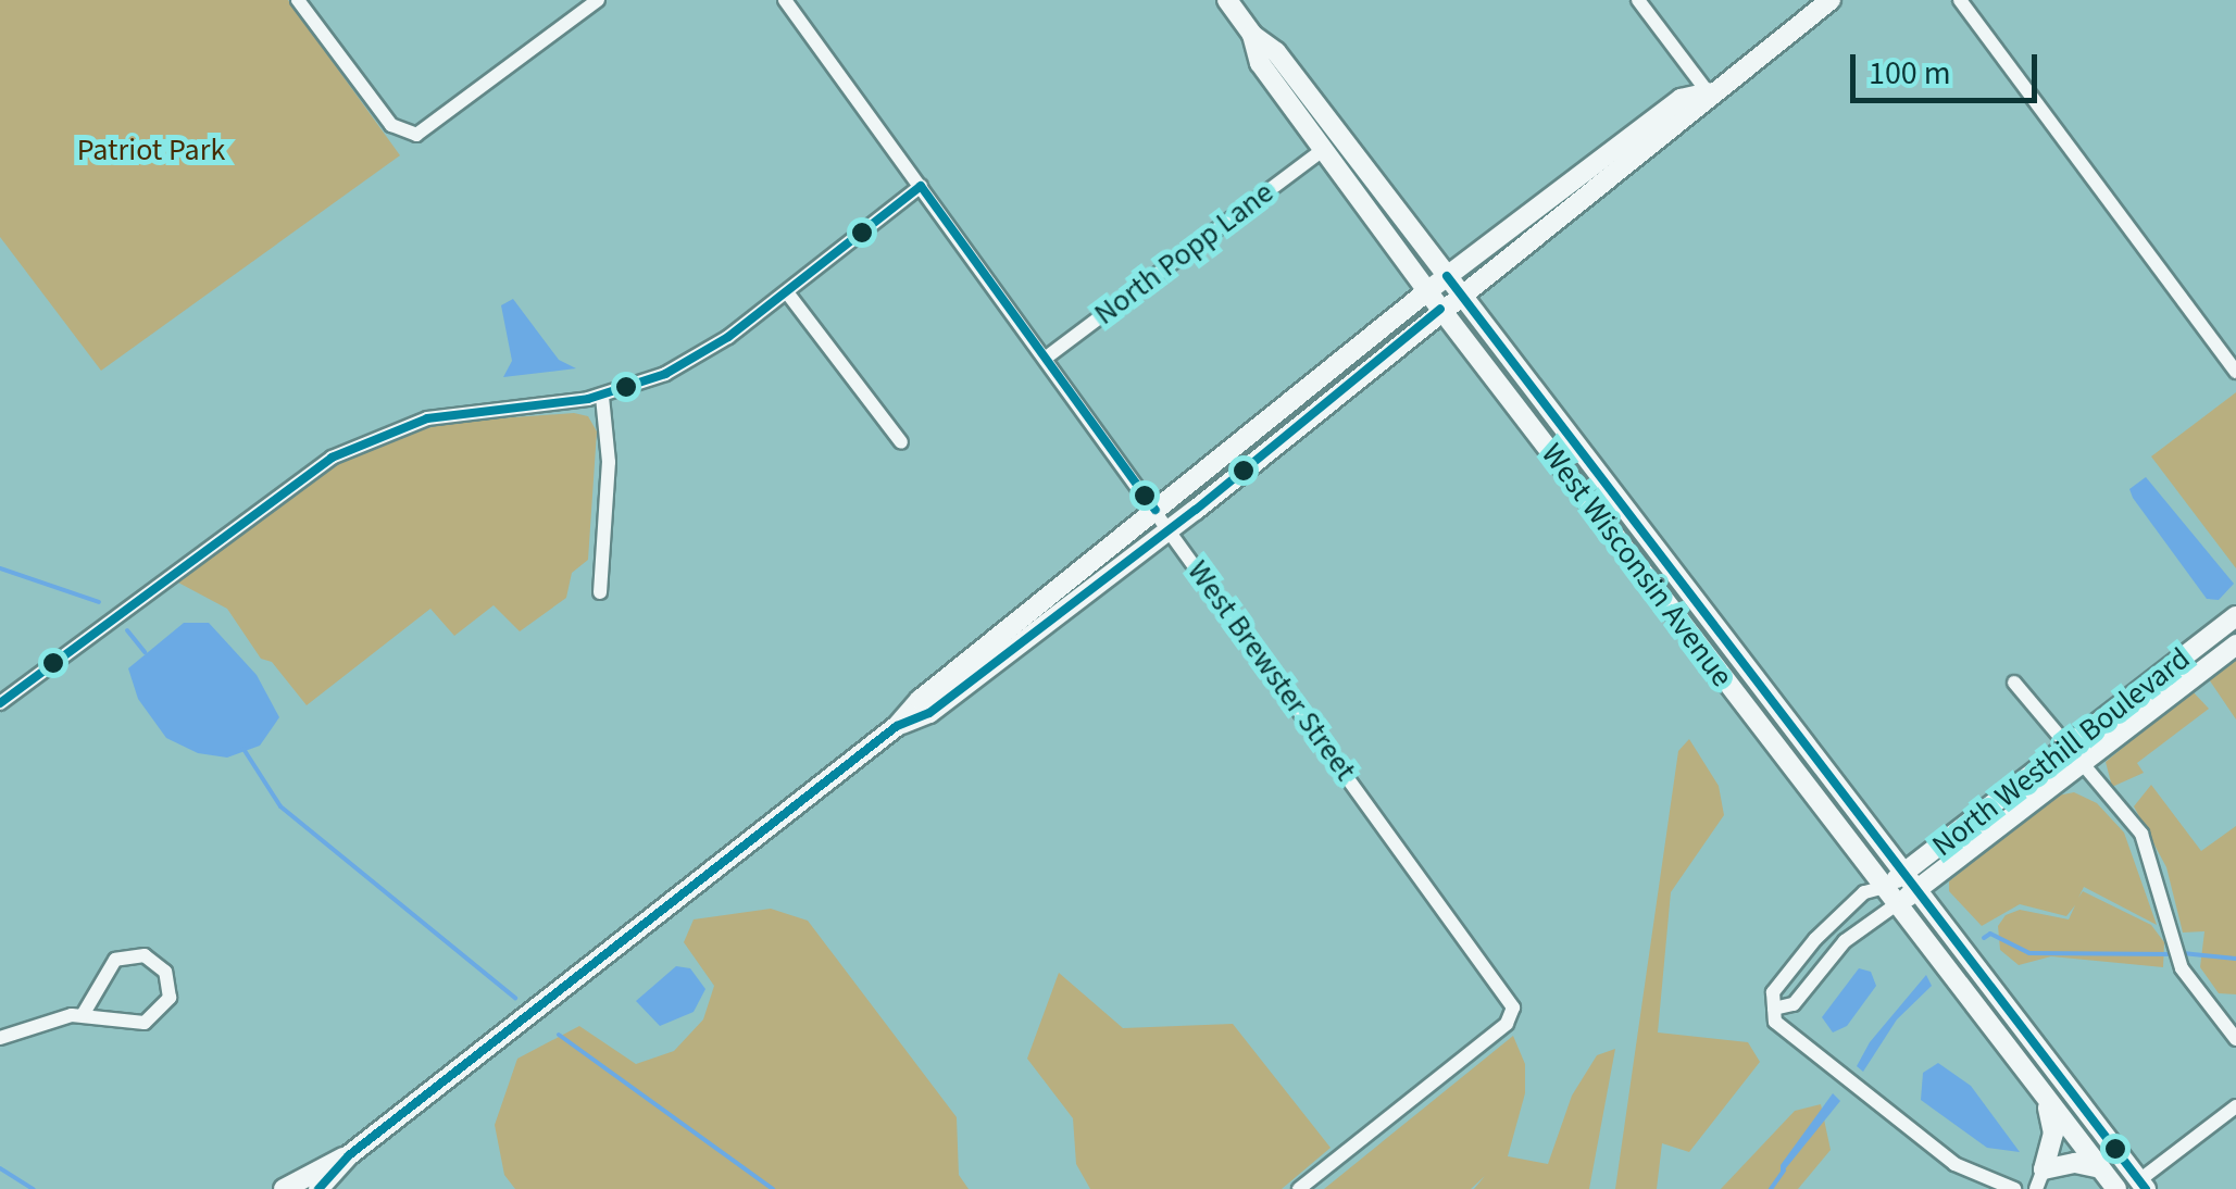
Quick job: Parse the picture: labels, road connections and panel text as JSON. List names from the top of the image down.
{
  "streets": {
    "main road": ["West Wisconsin Avenue", "North Westhill Boulevard"],
    "street": ["North Popp Lane", "West Brewster Street"]
  },
  "crossings": [
    ["North Popp Lane", "West Wisconsin Avenue"],
    ["North Popp Lane", "West Brewster Street"],
    ["West Wisconsin Avenue", "North Westhill Boulevard"]
  ],
  "parks": ["Patriot Park"],
  "scale_bar": "100 m"
}
